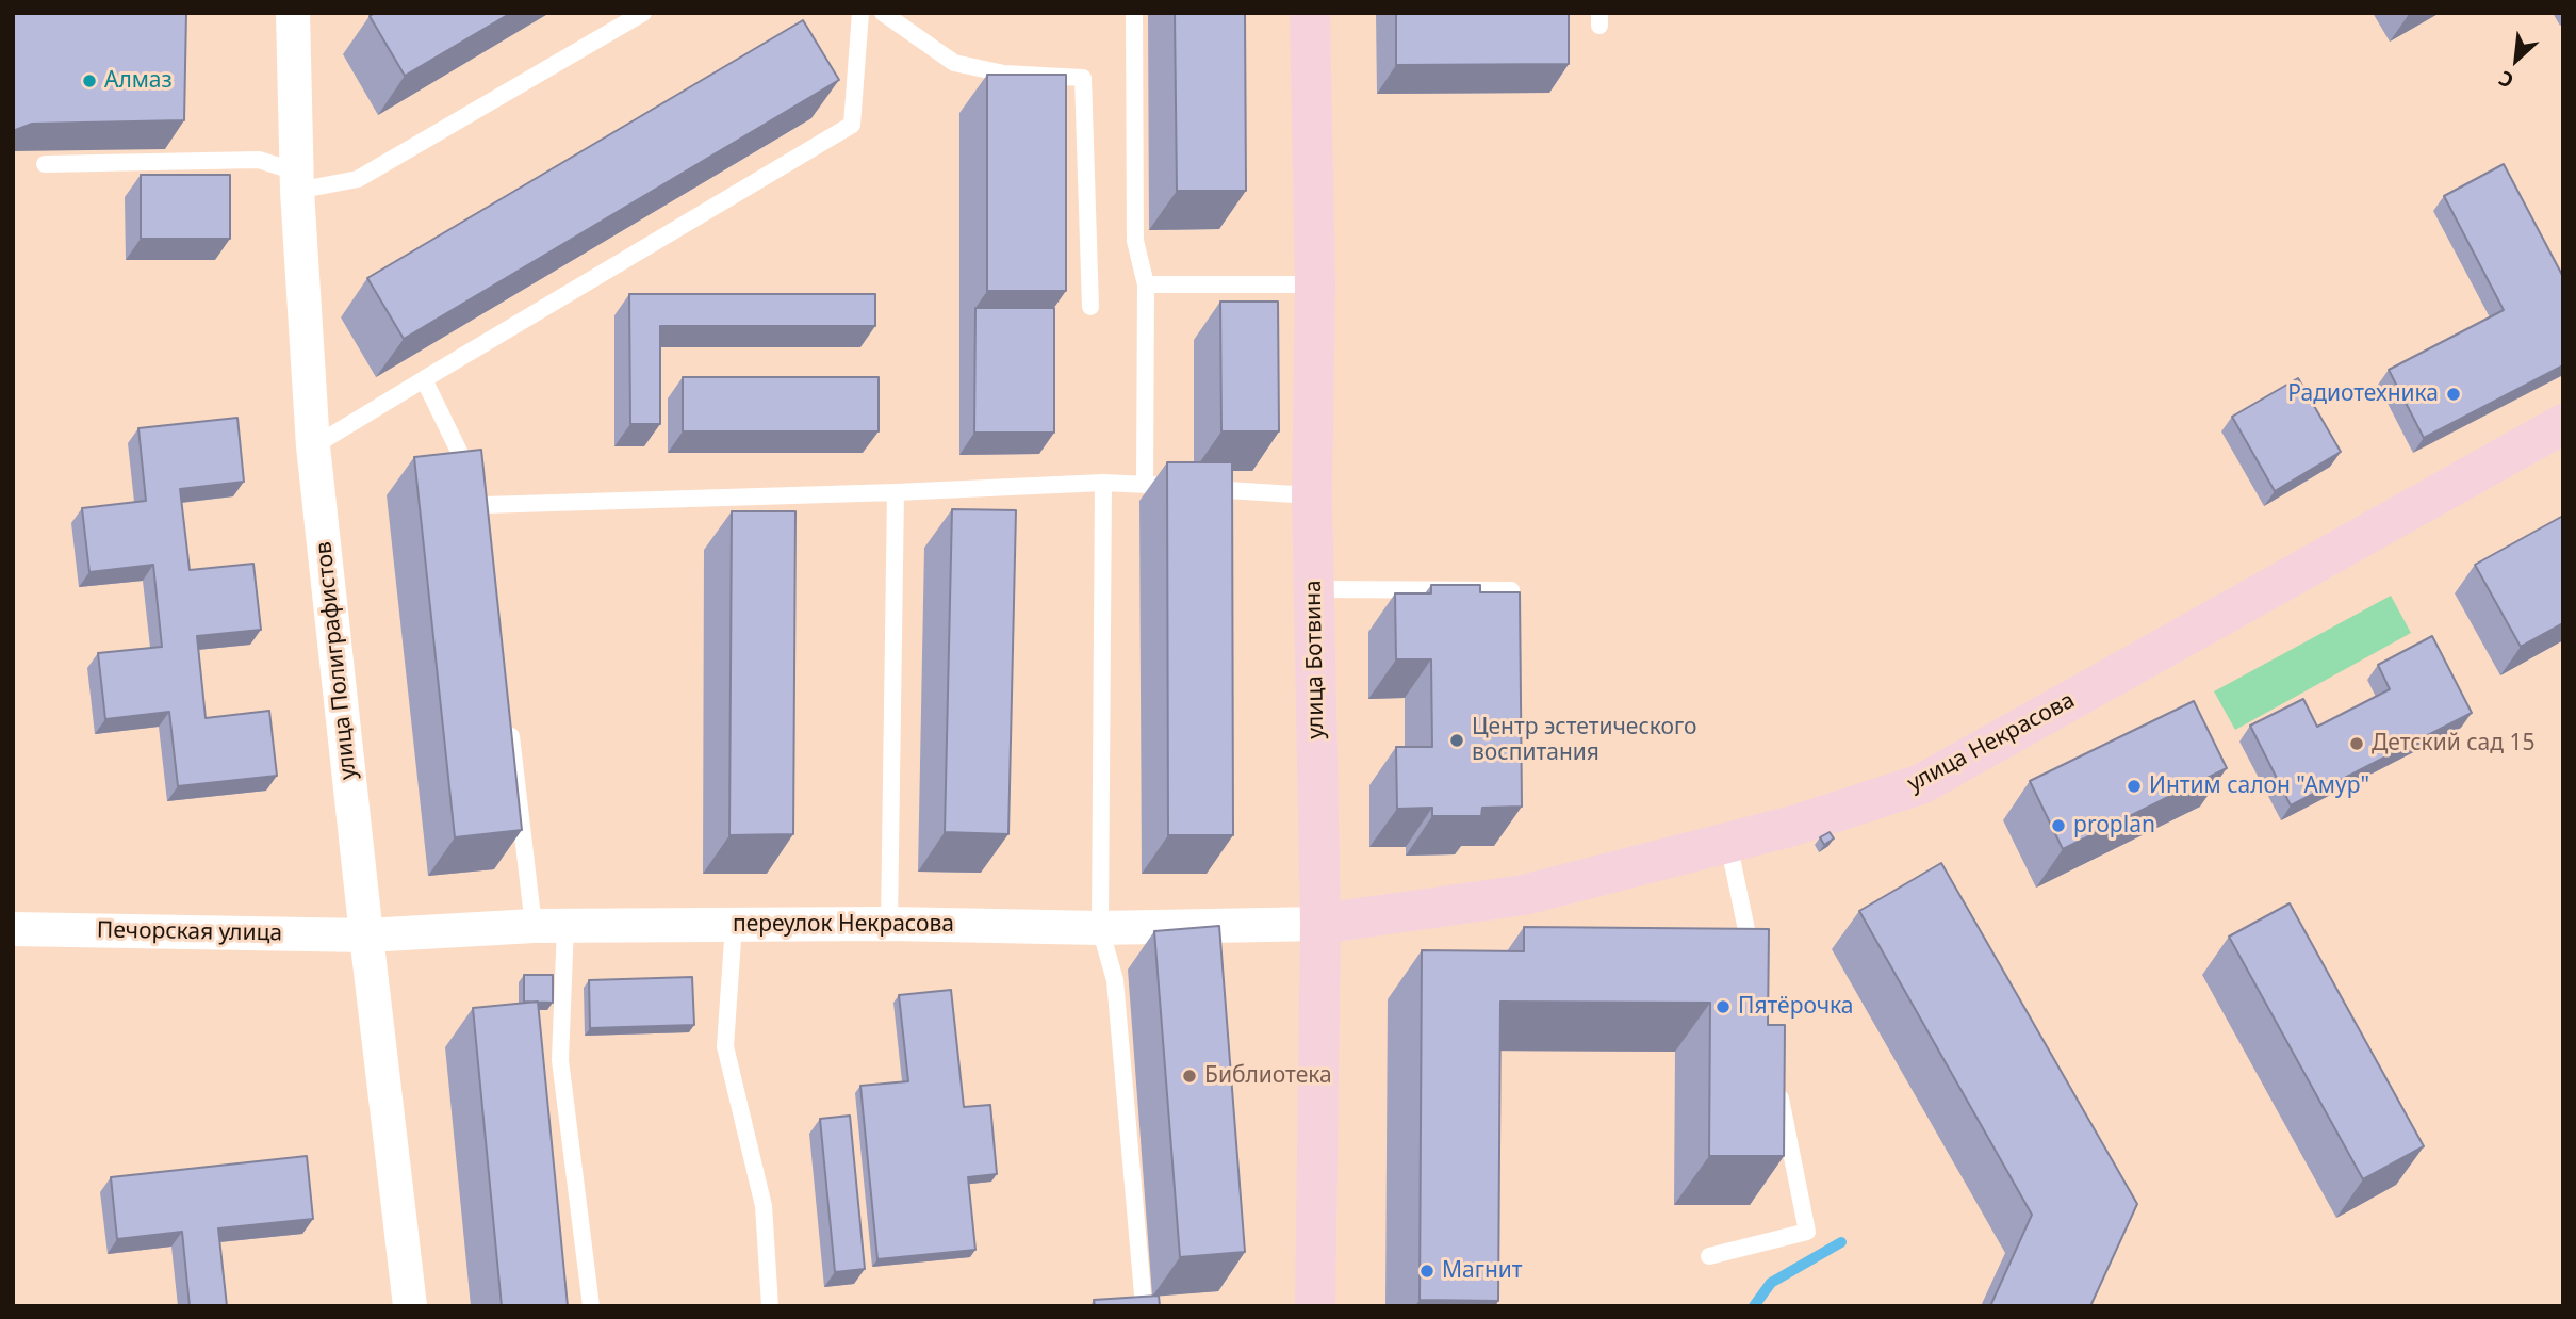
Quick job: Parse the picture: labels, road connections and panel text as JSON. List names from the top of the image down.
{
  "streets": {
    "street": [
      "улица Ботвина",
      "улица Полиграфистов",
      "улица Некрасова",
      "переулок Некрасова",
      "Печорская улица"
    ]
  },
  "crossings": [
    ["улица Ботвина", "улица Некрасова"],
    ["улица Ботвина", "переулок Некрасова"],
    ["улица Полиграфистов", "переулок Некрасова"],
    ["улица Полиграфистов", "Печорская улица"],
    ["улица Некрасова", "переулок Некрасова"],
    ["переулок Некрасова", "Печорская улица"]
  ],
  "places": [
    "Алмаз",
    "Радиотехника",
    "Центр эстетического воспитания",
    "Детский сад 15",
    "Интим салон \"Амур\"",
    "proplan",
    "Пятёрочка",
    "Библиотека",
    "Магнит"
  ],
  "north": "bottom left"
}
